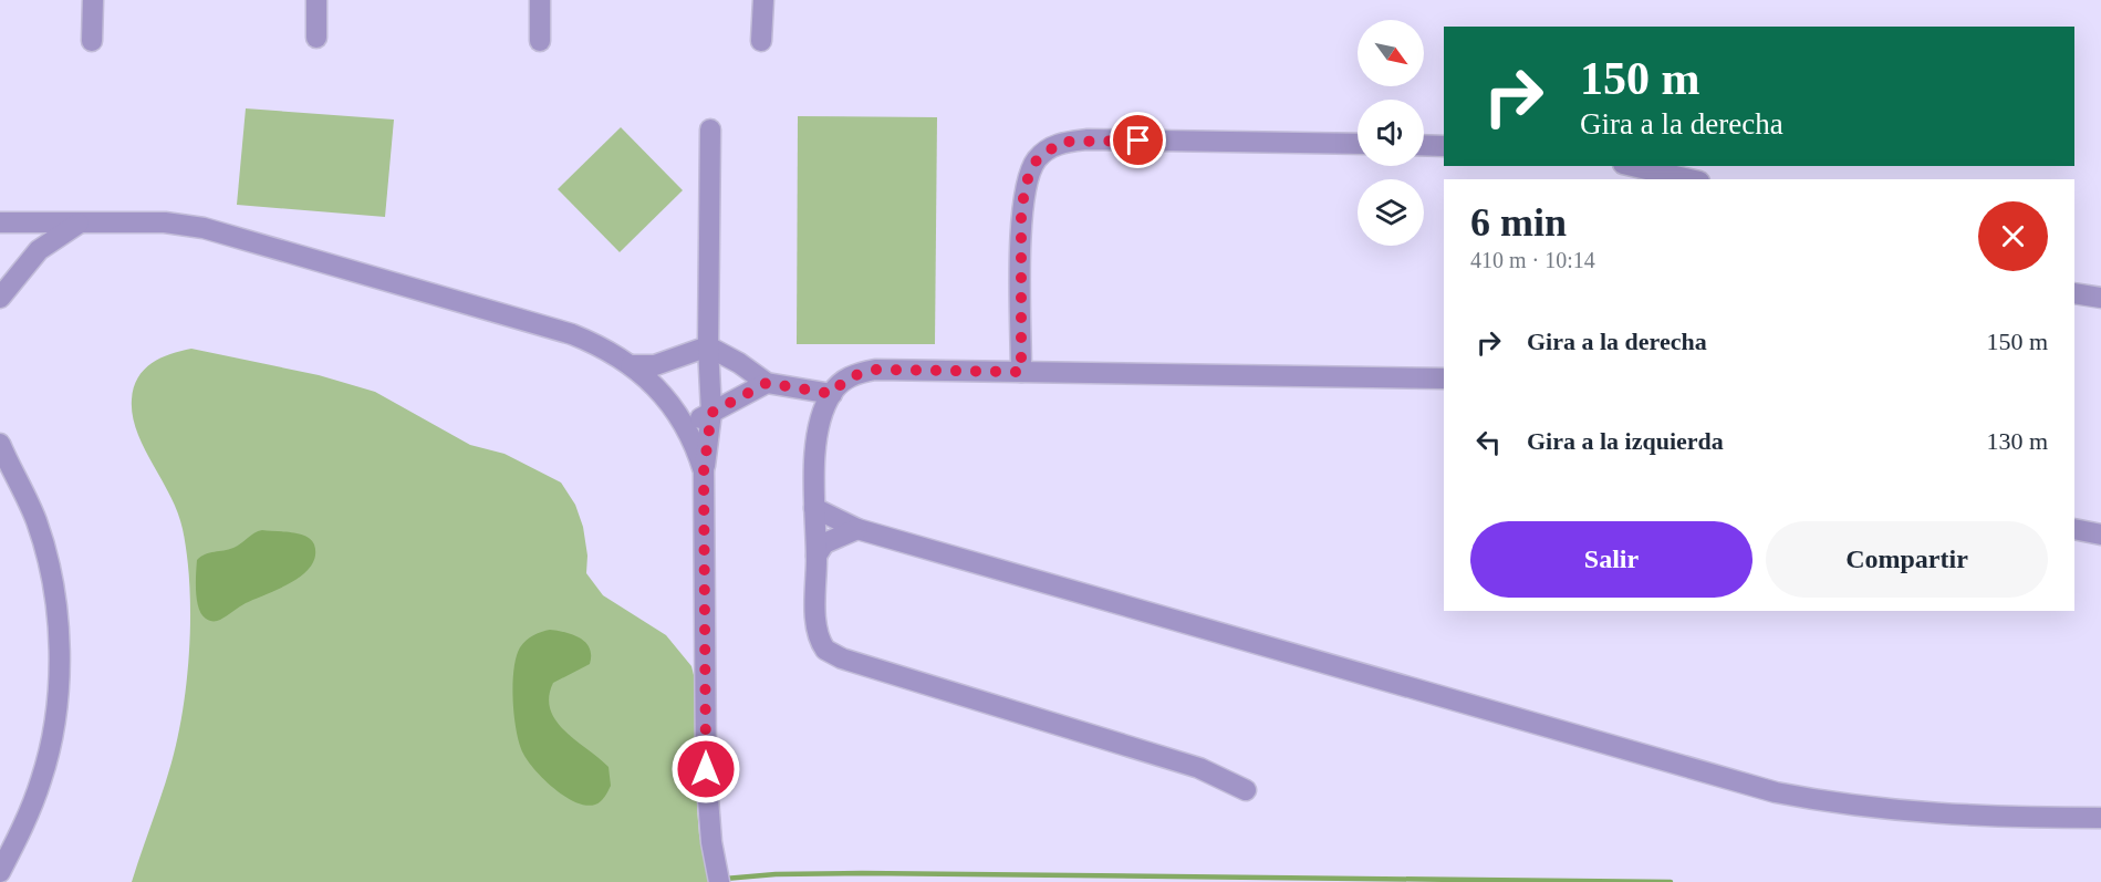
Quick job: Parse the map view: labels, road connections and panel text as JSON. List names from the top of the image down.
{
  "north": "bottom right",
  "page": {
    "turn": ["150 m", "Gira a la derecha"],
    "heading": ["6 min", "410 m · 10:14"],
    "list": [
      {
        "name": "Gira a la derecha",
        "value": "150 m"
      },
      {
        "name": "Gira a la izquierda",
        "value": "130 m"
      }
    ],
    "buttons": ["Salir", "Compartir"]
  }
}
